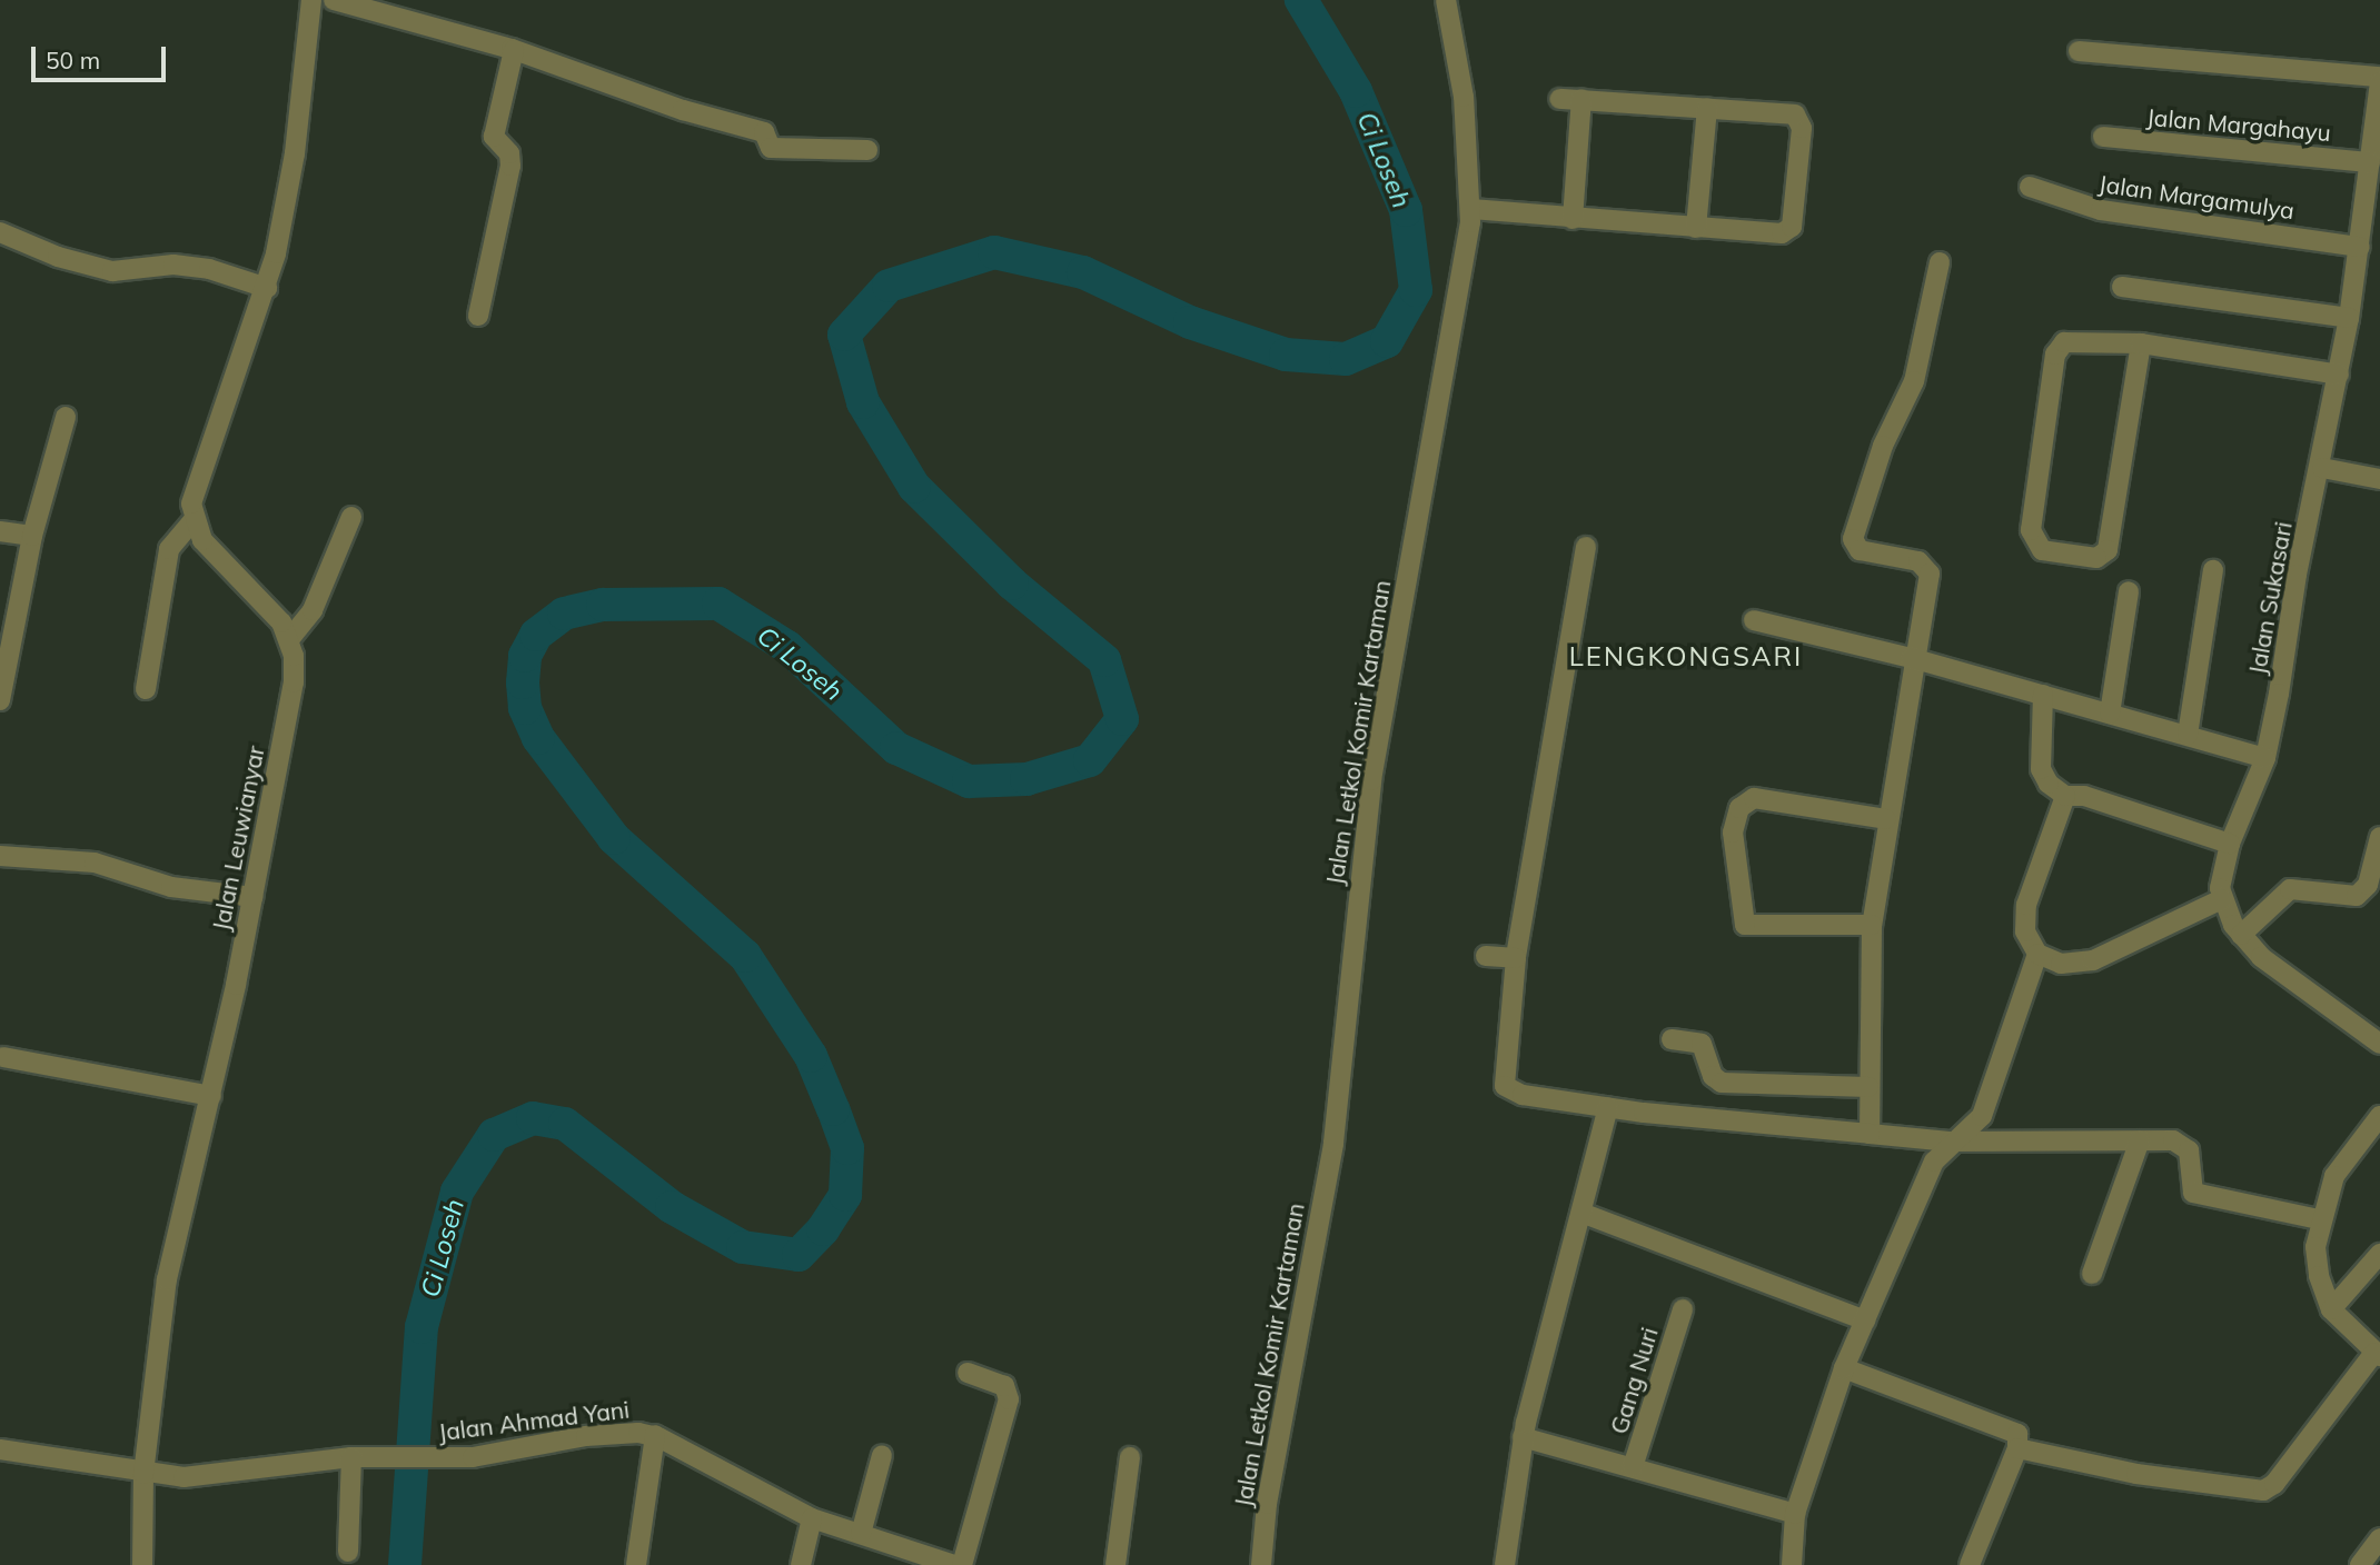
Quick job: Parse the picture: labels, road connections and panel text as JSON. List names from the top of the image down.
{
  "streets": {
    "street": [
      "Jalan Margahayu",
      "Jalan Margamulya",
      "Jalan Sukasari",
      "Jalan Letkol Komir Kartaman",
      "Jalan Leuwianyar",
      "Gang Nuri",
      "Jalan Ahmad Yani"
    ]
  },
  "crossings": [
    ["Jalan Margahayu", "Jalan Sukasari"],
    ["Jalan Margamulya", "Jalan Sukasari"],
    ["Jalan Leuwianyar", "Jalan Ahmad Yani"]
  ],
  "districts": ["LENGKONGSARI"],
  "water": ["Ci Loseh"],
  "scale_bar": "50 m"
}
